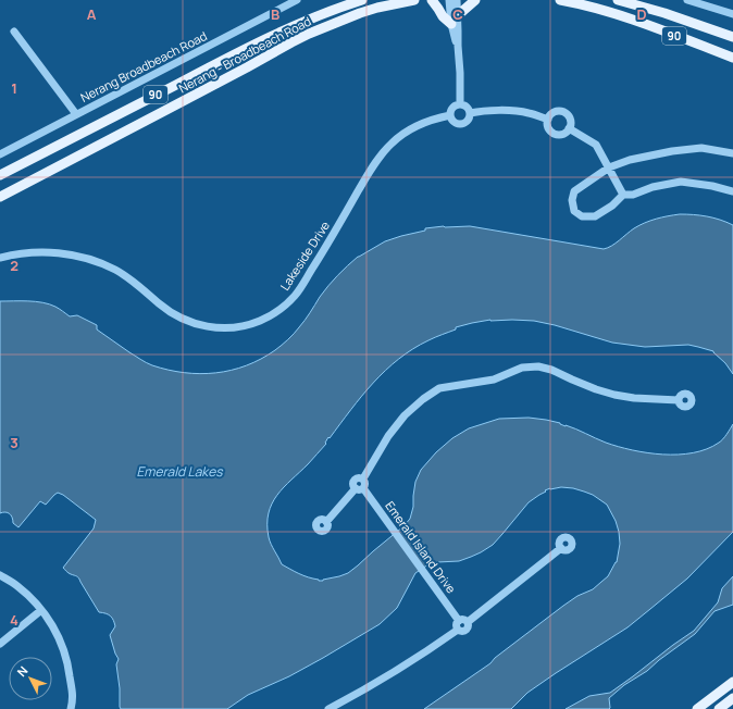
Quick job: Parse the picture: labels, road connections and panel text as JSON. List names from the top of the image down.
{
  "streets": {
    "main road": ["90", "Nerang - Broadbeach Road"],
    "street": ["Nerang Broadbeach Road", "Lakeside Drive", "Emerald Island Drive"]
  },
  "water": ["Emerald Lakes"],
  "north": "top left",
  "grid": {
    "columns": [
      "A",
      "B",
      "C",
      "D"
    ],
    "rows": [
      "1",
      "2",
      "3",
      "4"
    ]
  }
}
